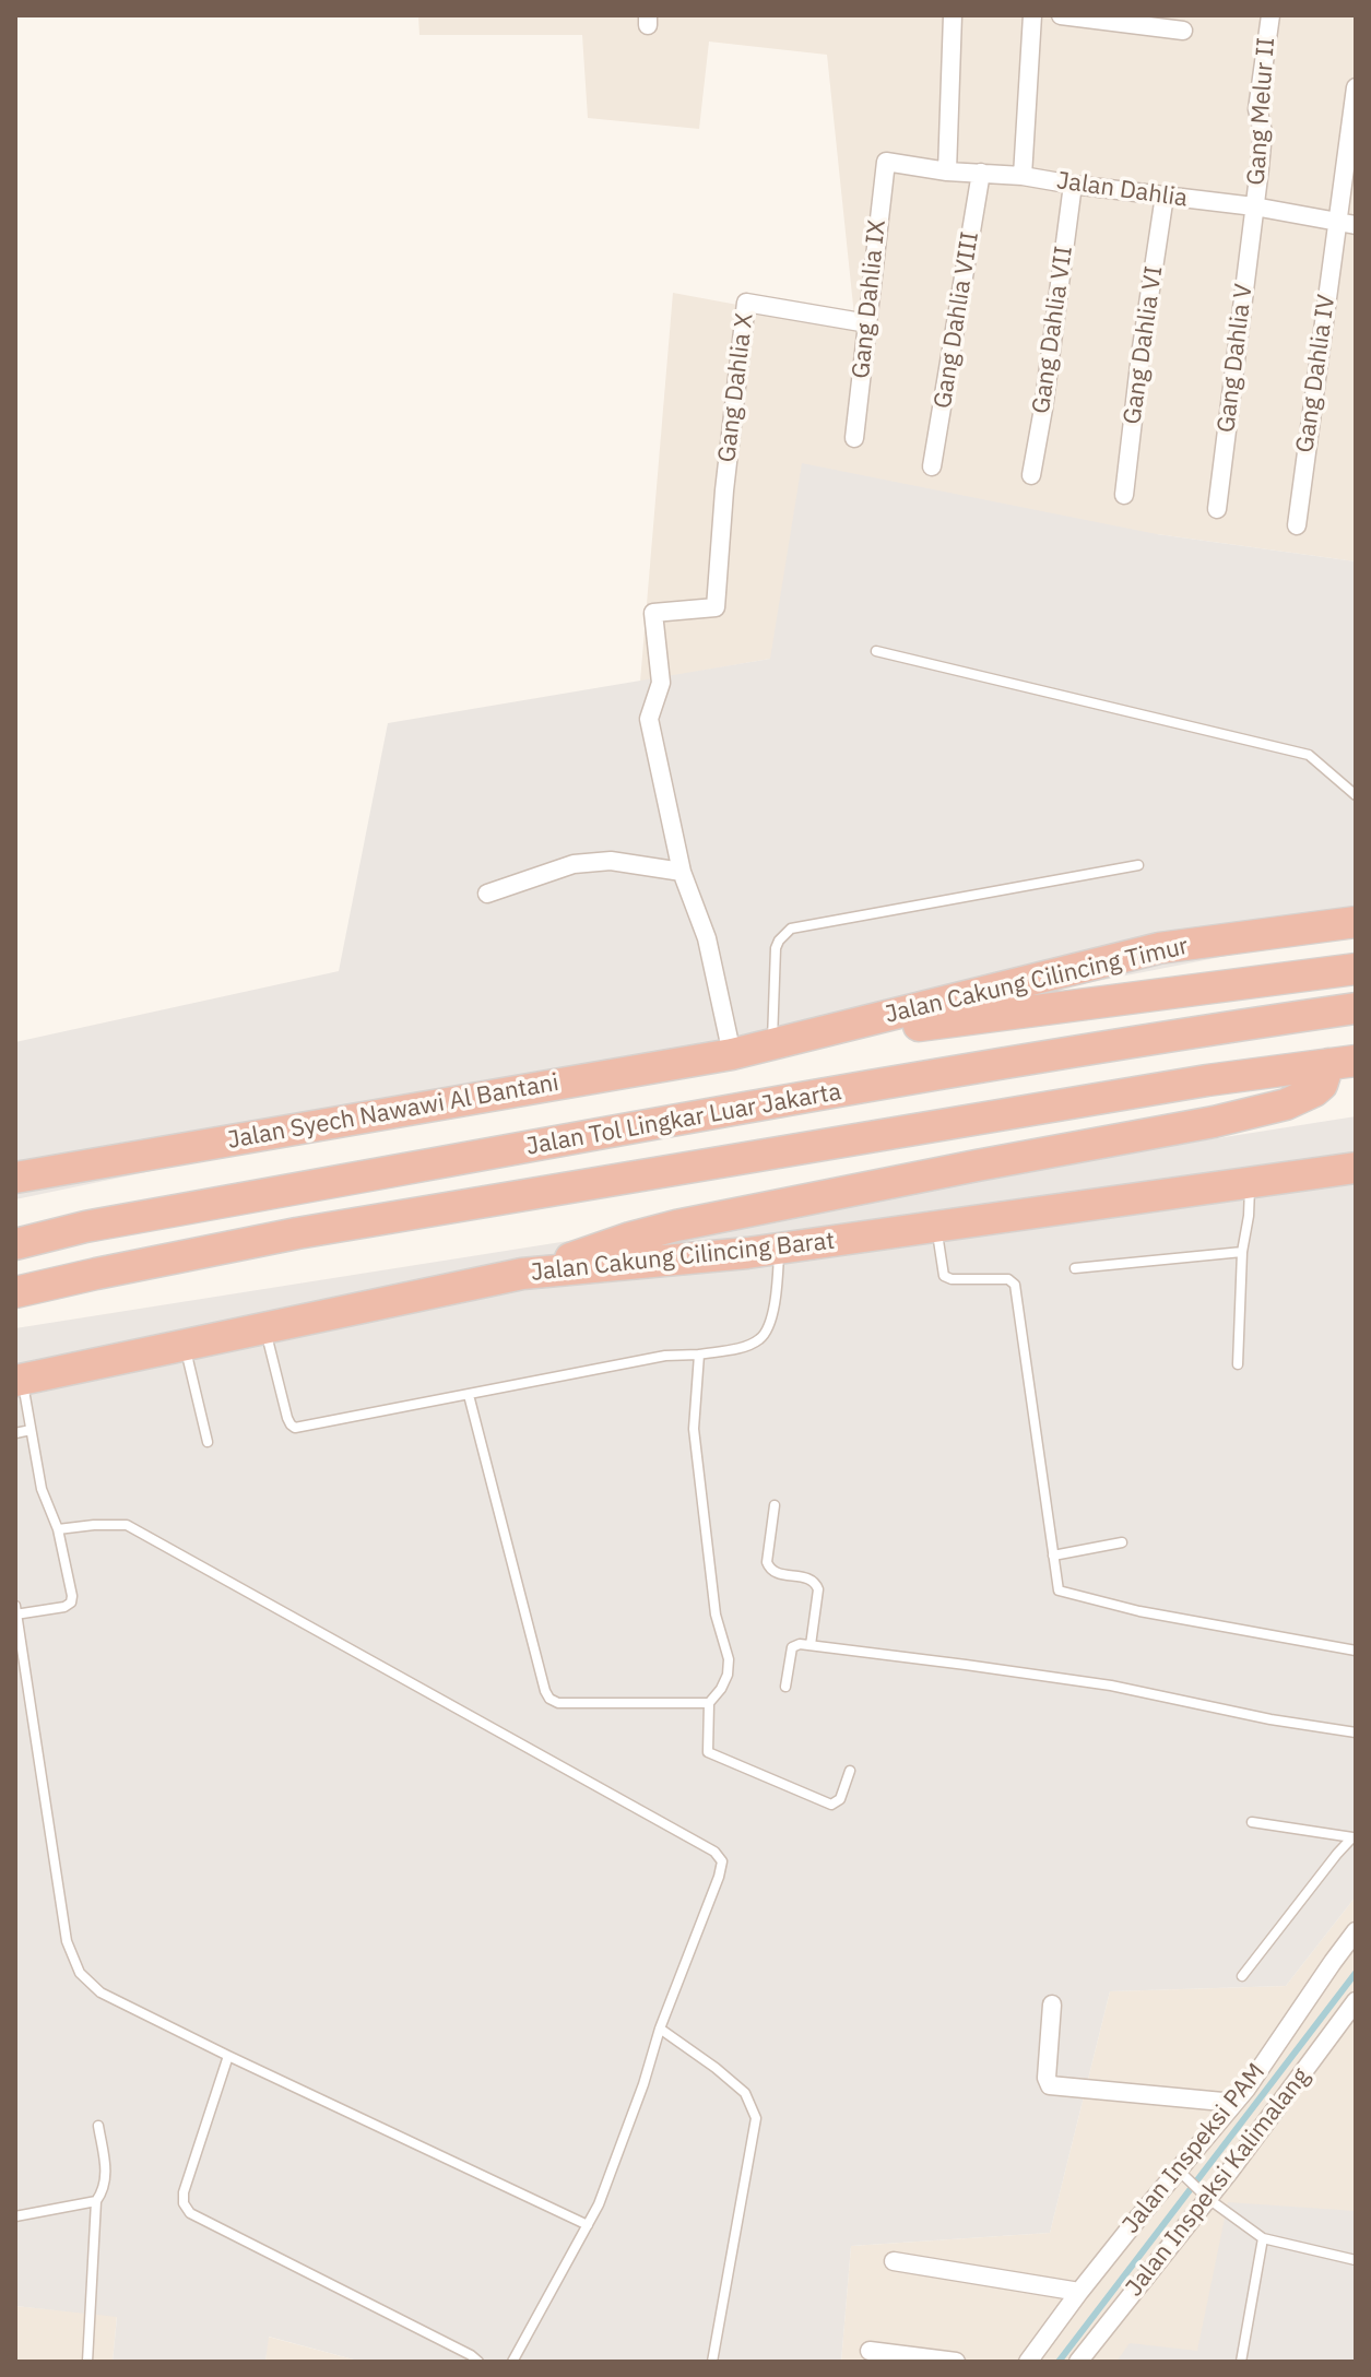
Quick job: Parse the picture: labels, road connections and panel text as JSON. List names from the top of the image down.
{
  "streets": {
    "highway": [
      "Jalan Cakung Cilincing Timur",
      "Jalan Syech Nawawi Al Bantani",
      "Jalan Tol Lingkar Luar Jakarta",
      "Jalan Cakung Cilincing Barat"
    ],
    "street": [
      "Gang Melur II",
      "Jalan Dahlia",
      "Gang Dahlia IX",
      "Gang Dahlia VIII",
      "Gang Dahlia VII",
      "Gang Dahlia VI",
      "Gang Dahlia V",
      "Gang Dahlia IV",
      "Gang Dahlia X",
      "Jalan Inspeksi PAM",
      "Jalan Inspeksi Kalimalang"
    ]
  },
  "crossings": [
    ["Gang Melur II", "Jalan Dahlia"],
    ["Gang Melur II", "Gang Dahlia V"],
    ["Jalan Dahlia", "Gang Dahlia IX"],
    ["Jalan Dahlia", "Gang Dahlia VIII"],
    ["Jalan Dahlia", "Gang Dahlia VII"],
    ["Jalan Dahlia", "Gang Dahlia VI"],
    ["Jalan Dahlia", "Gang Dahlia V"],
    ["Jalan Dahlia", "Gang Dahlia IV"],
    ["Gang Dahlia IX", "Gang Dahlia X"],
    ["Jalan Cakung Cilincing Timur", "Jalan Syech Nawawi Al Bantani"]
  ]
}
